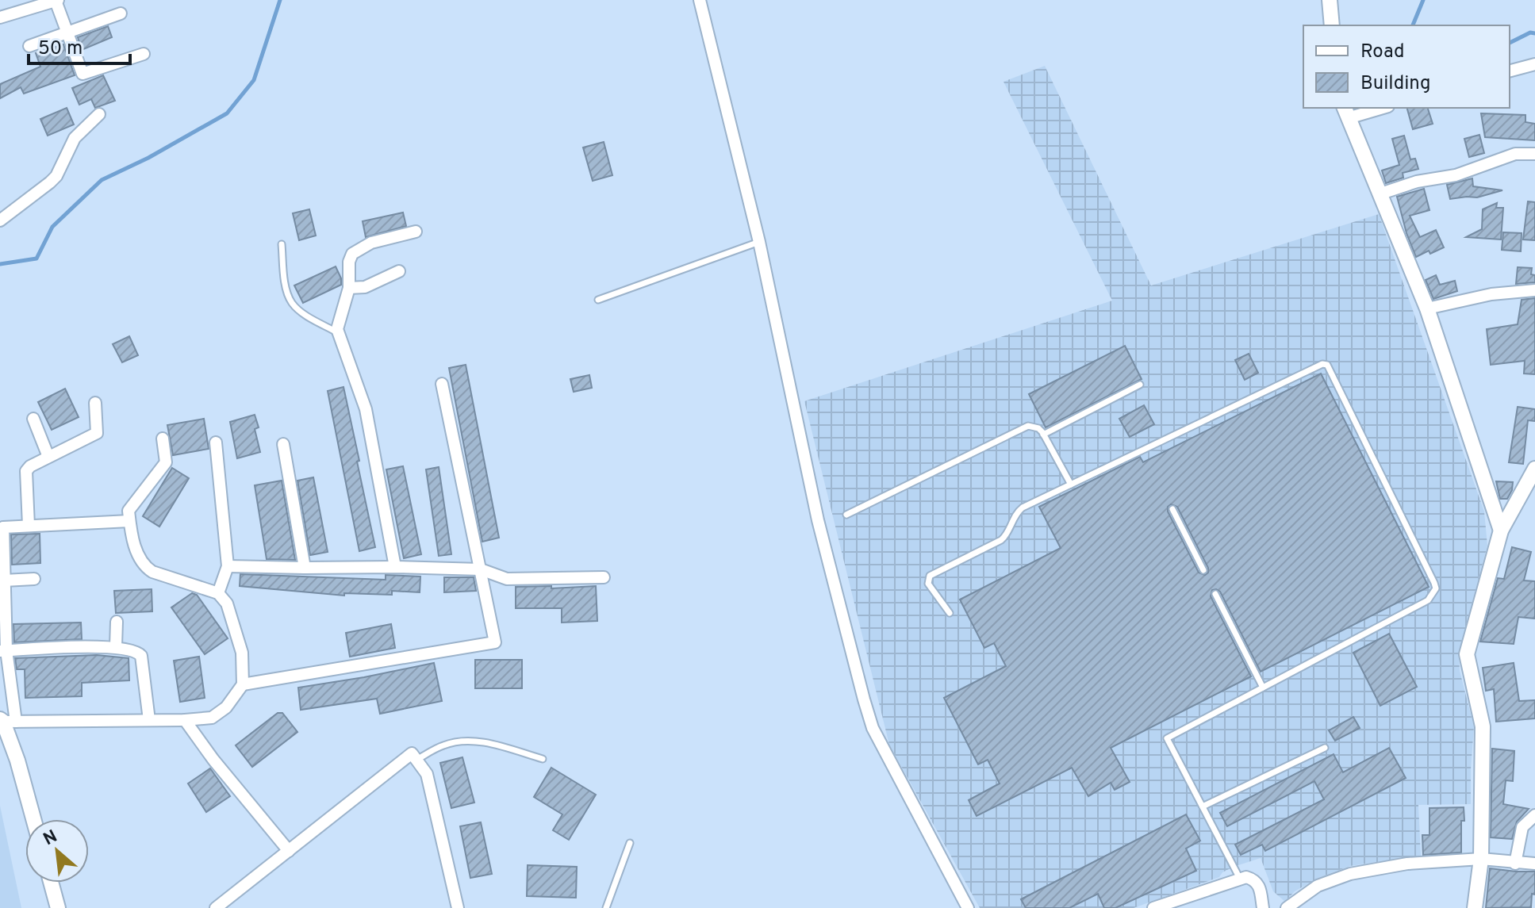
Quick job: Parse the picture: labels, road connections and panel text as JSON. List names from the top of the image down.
{
  "legend": ["Road", "Building"],
  "scale_bar": "50 m",
  "north": "top left"
}
